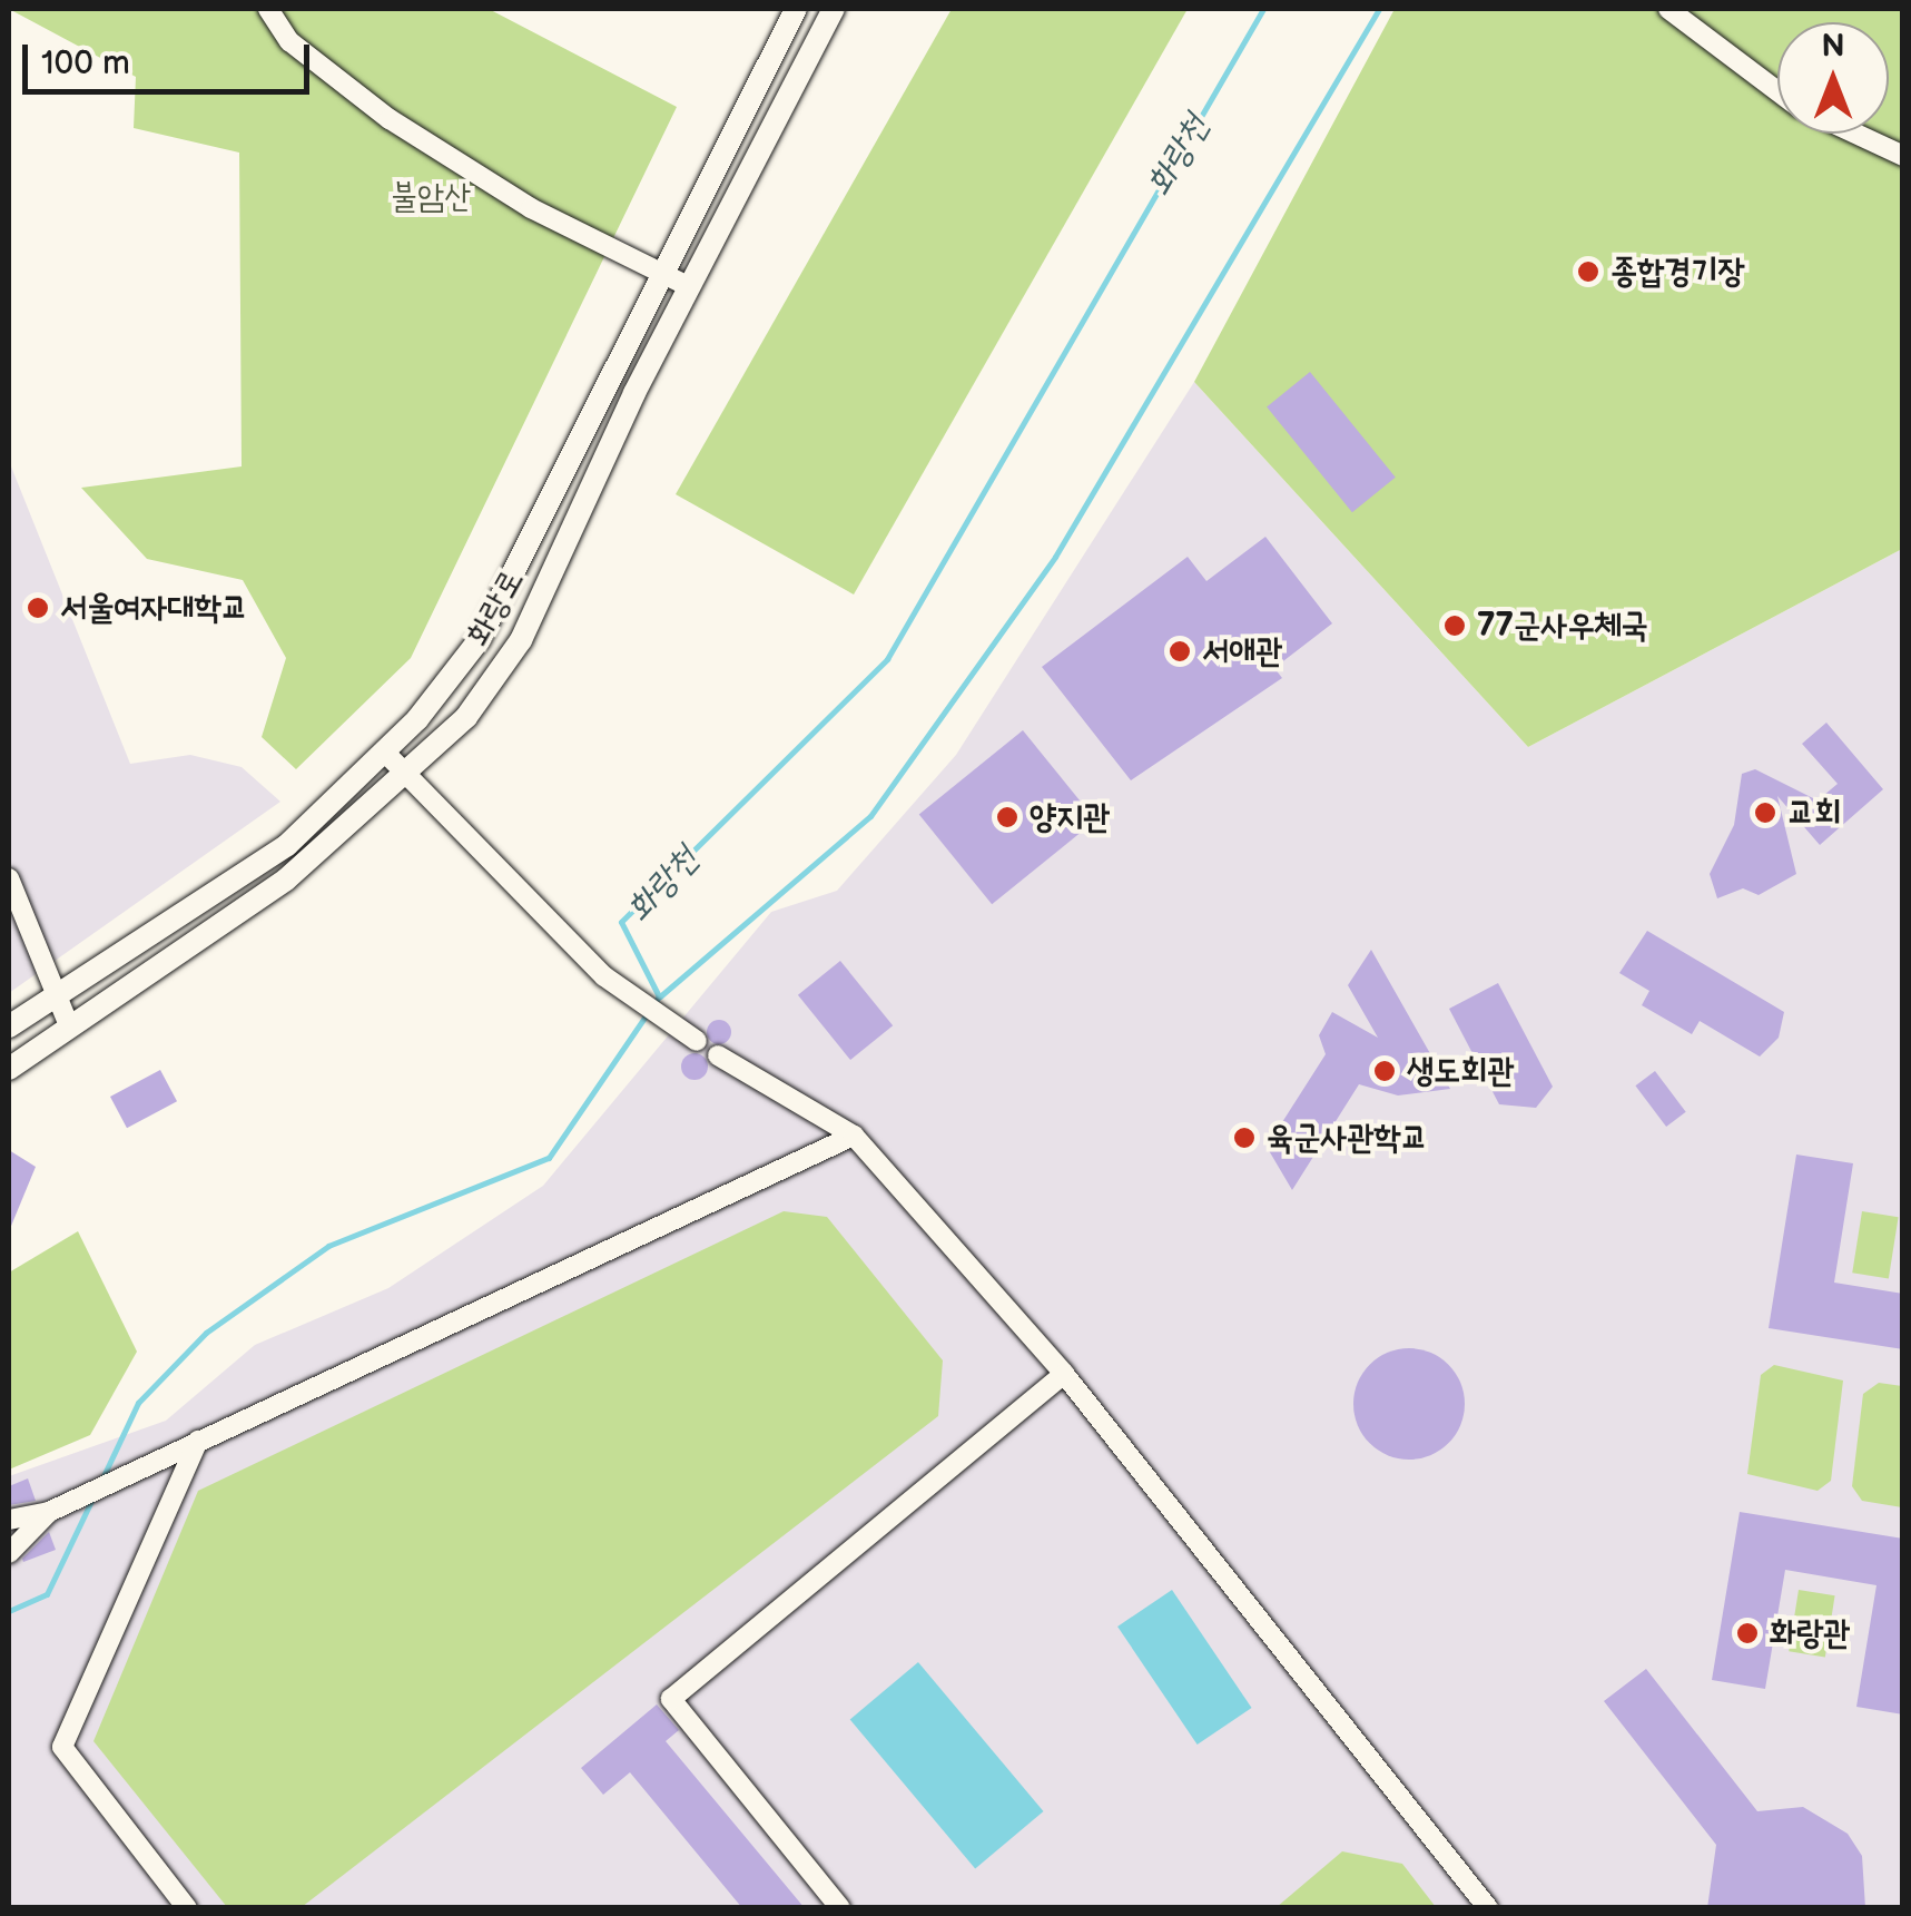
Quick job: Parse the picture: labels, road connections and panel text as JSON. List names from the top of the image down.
{
  "streets": {
    "main road": ["화랑로"]
  },
  "water": ["화랑천"],
  "parks": ["불암산"],
  "places": [
    "종합경기장",
    "서울여자대학교",
    "77군사우체국",
    "서애관",
    "교회",
    "양지관",
    "생도회관",
    "육군사관학교",
    "화랑관"
  ],
  "scale_bar": "100 m",
  "north": "top"
}
